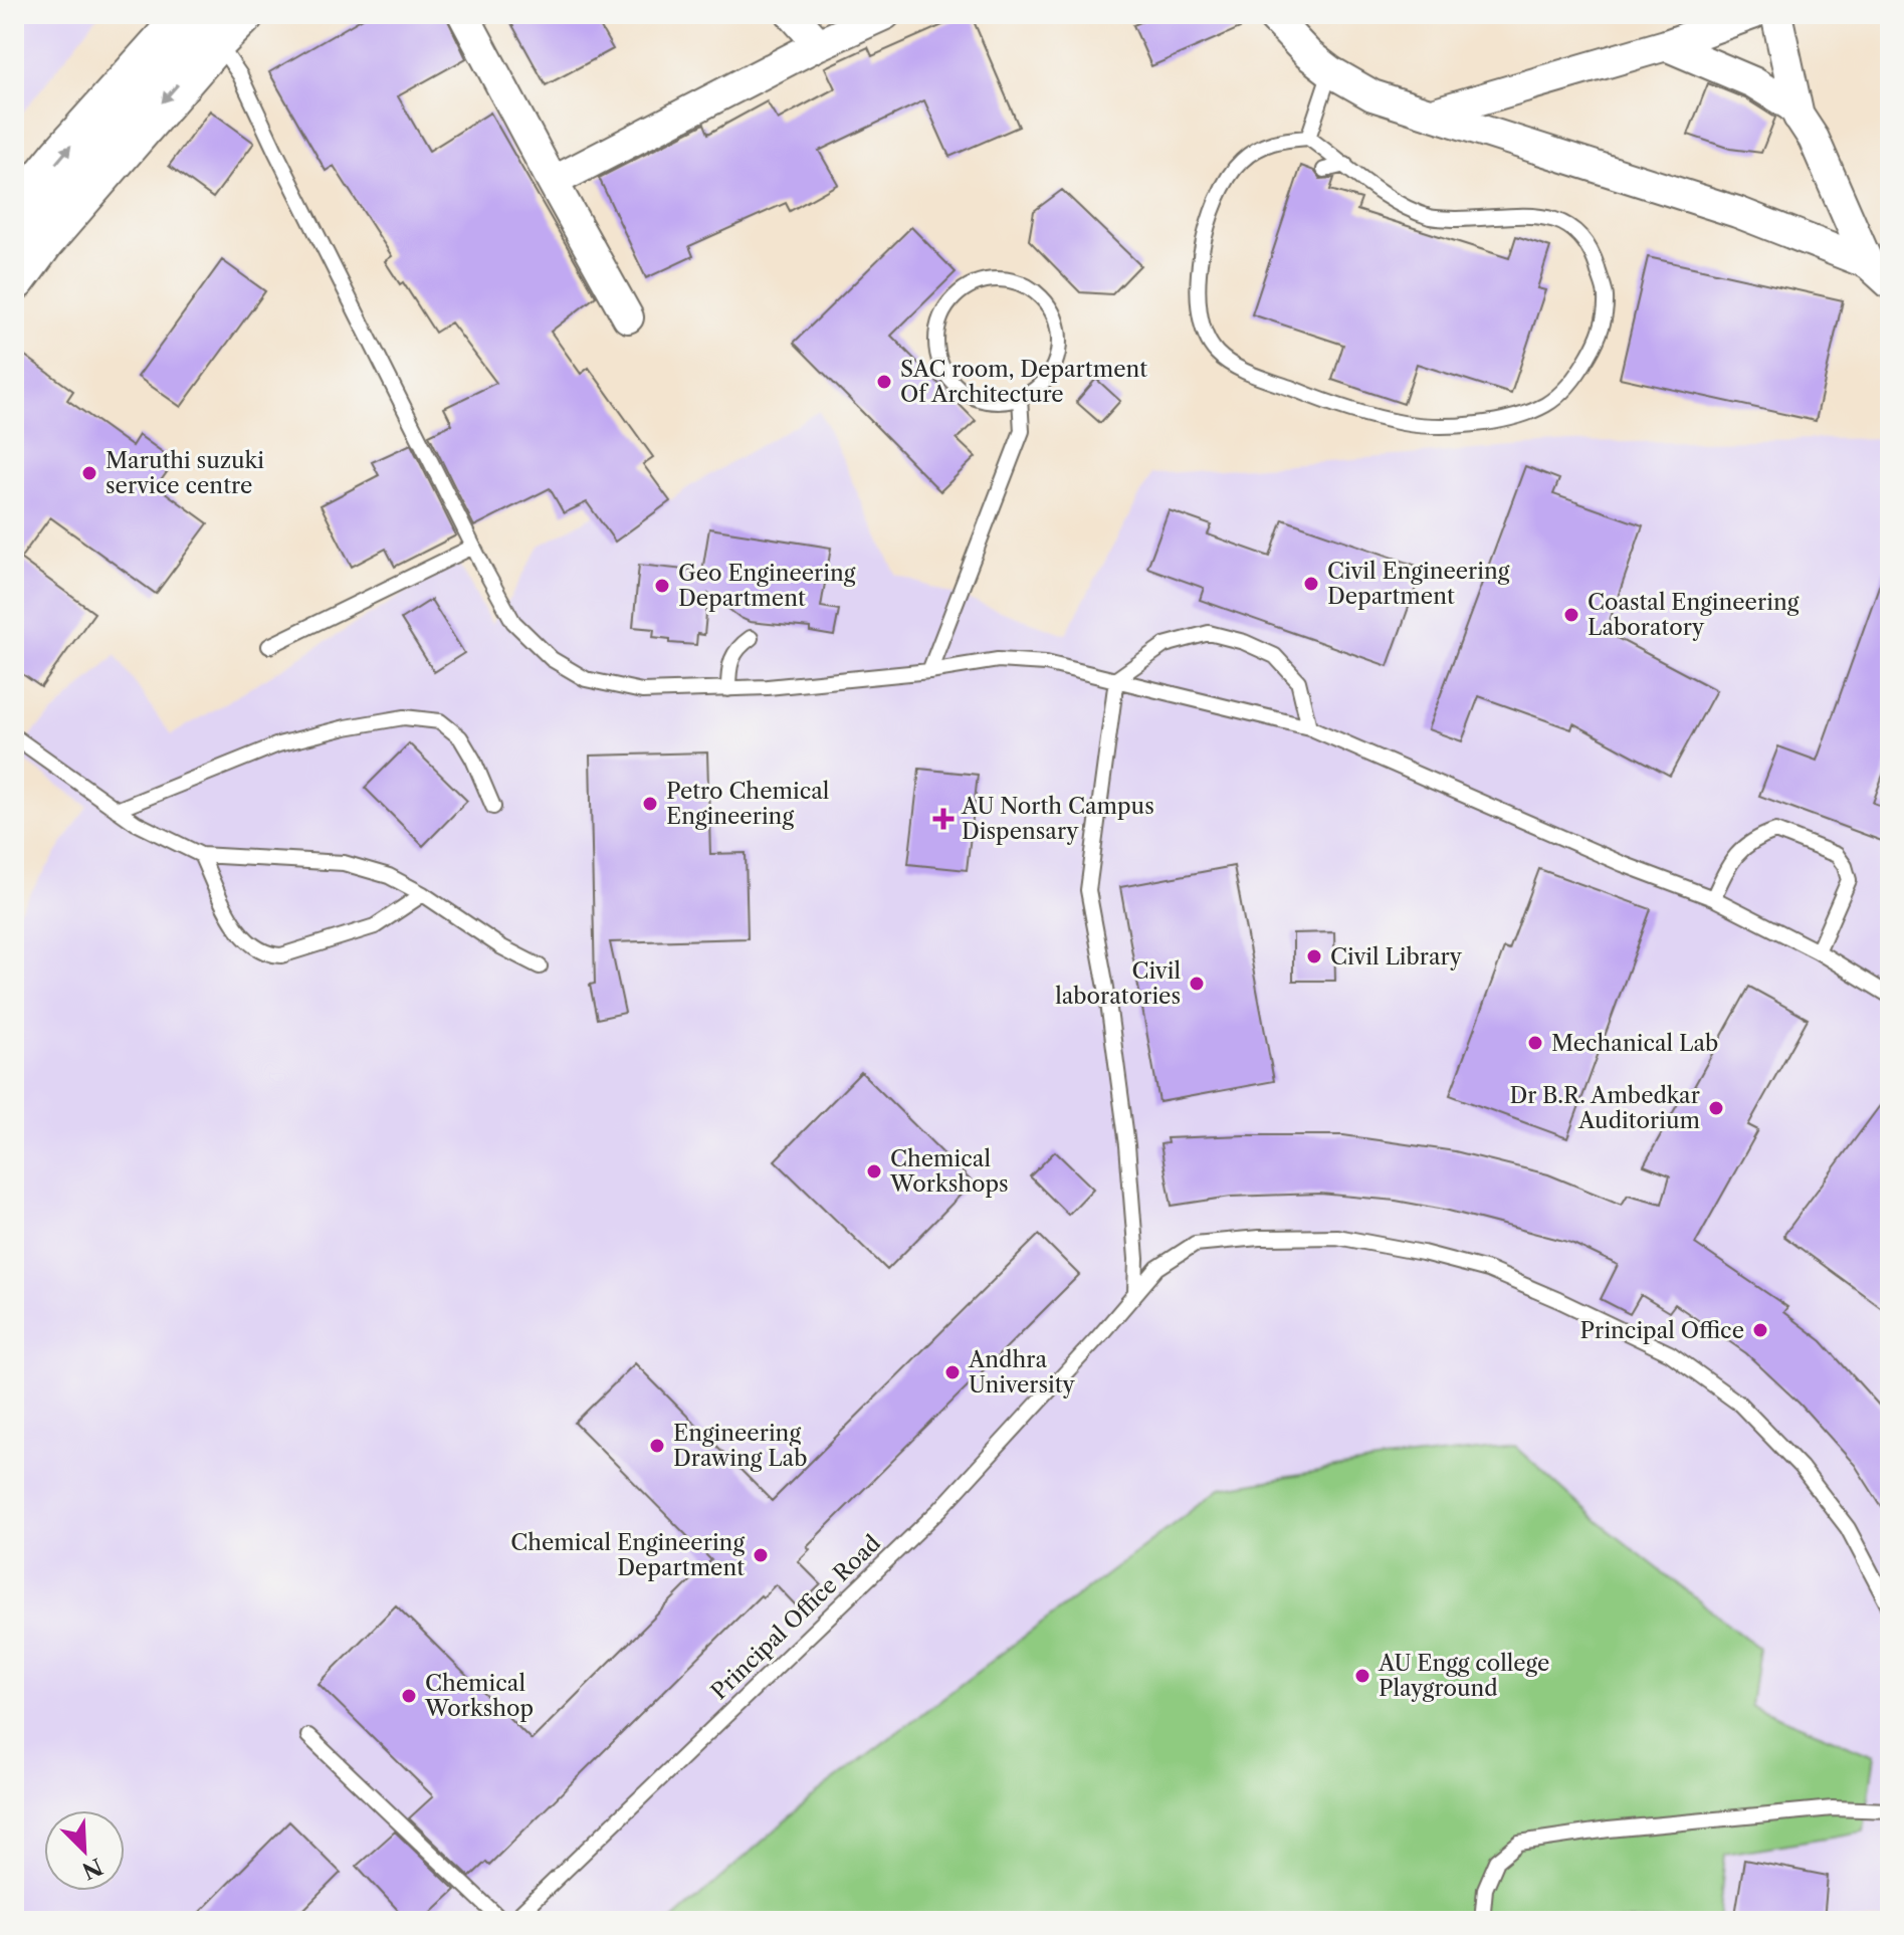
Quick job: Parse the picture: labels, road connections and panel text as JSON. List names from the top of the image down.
{
  "streets": {
    "lane": ["Principal Office Road"]
  },
  "places": {
    "other": [
      "SAC room, Department Of Architecture",
      "Maruthi suzuki service centre",
      "Civil Engineering Department",
      "Geo Engineering Department",
      "Coastal Engineering Laboratory",
      "Petro Chemical Engineering",
      "Civil Library",
      "Civil laboratories",
      "Mechanical Lab",
      "Dr B.R. Ambedkar Auditorium",
      "Chemical Workshops",
      "Principal Office",
      "Andhra University",
      "Engineering Drawing Lab",
      "Chemical Engineering Department",
      "AU Engg college Playground",
      "Chemical Workshop"
    ],
    "health": ["AU North Campus Dispensary"]
  },
  "north": "bottom right"
}
